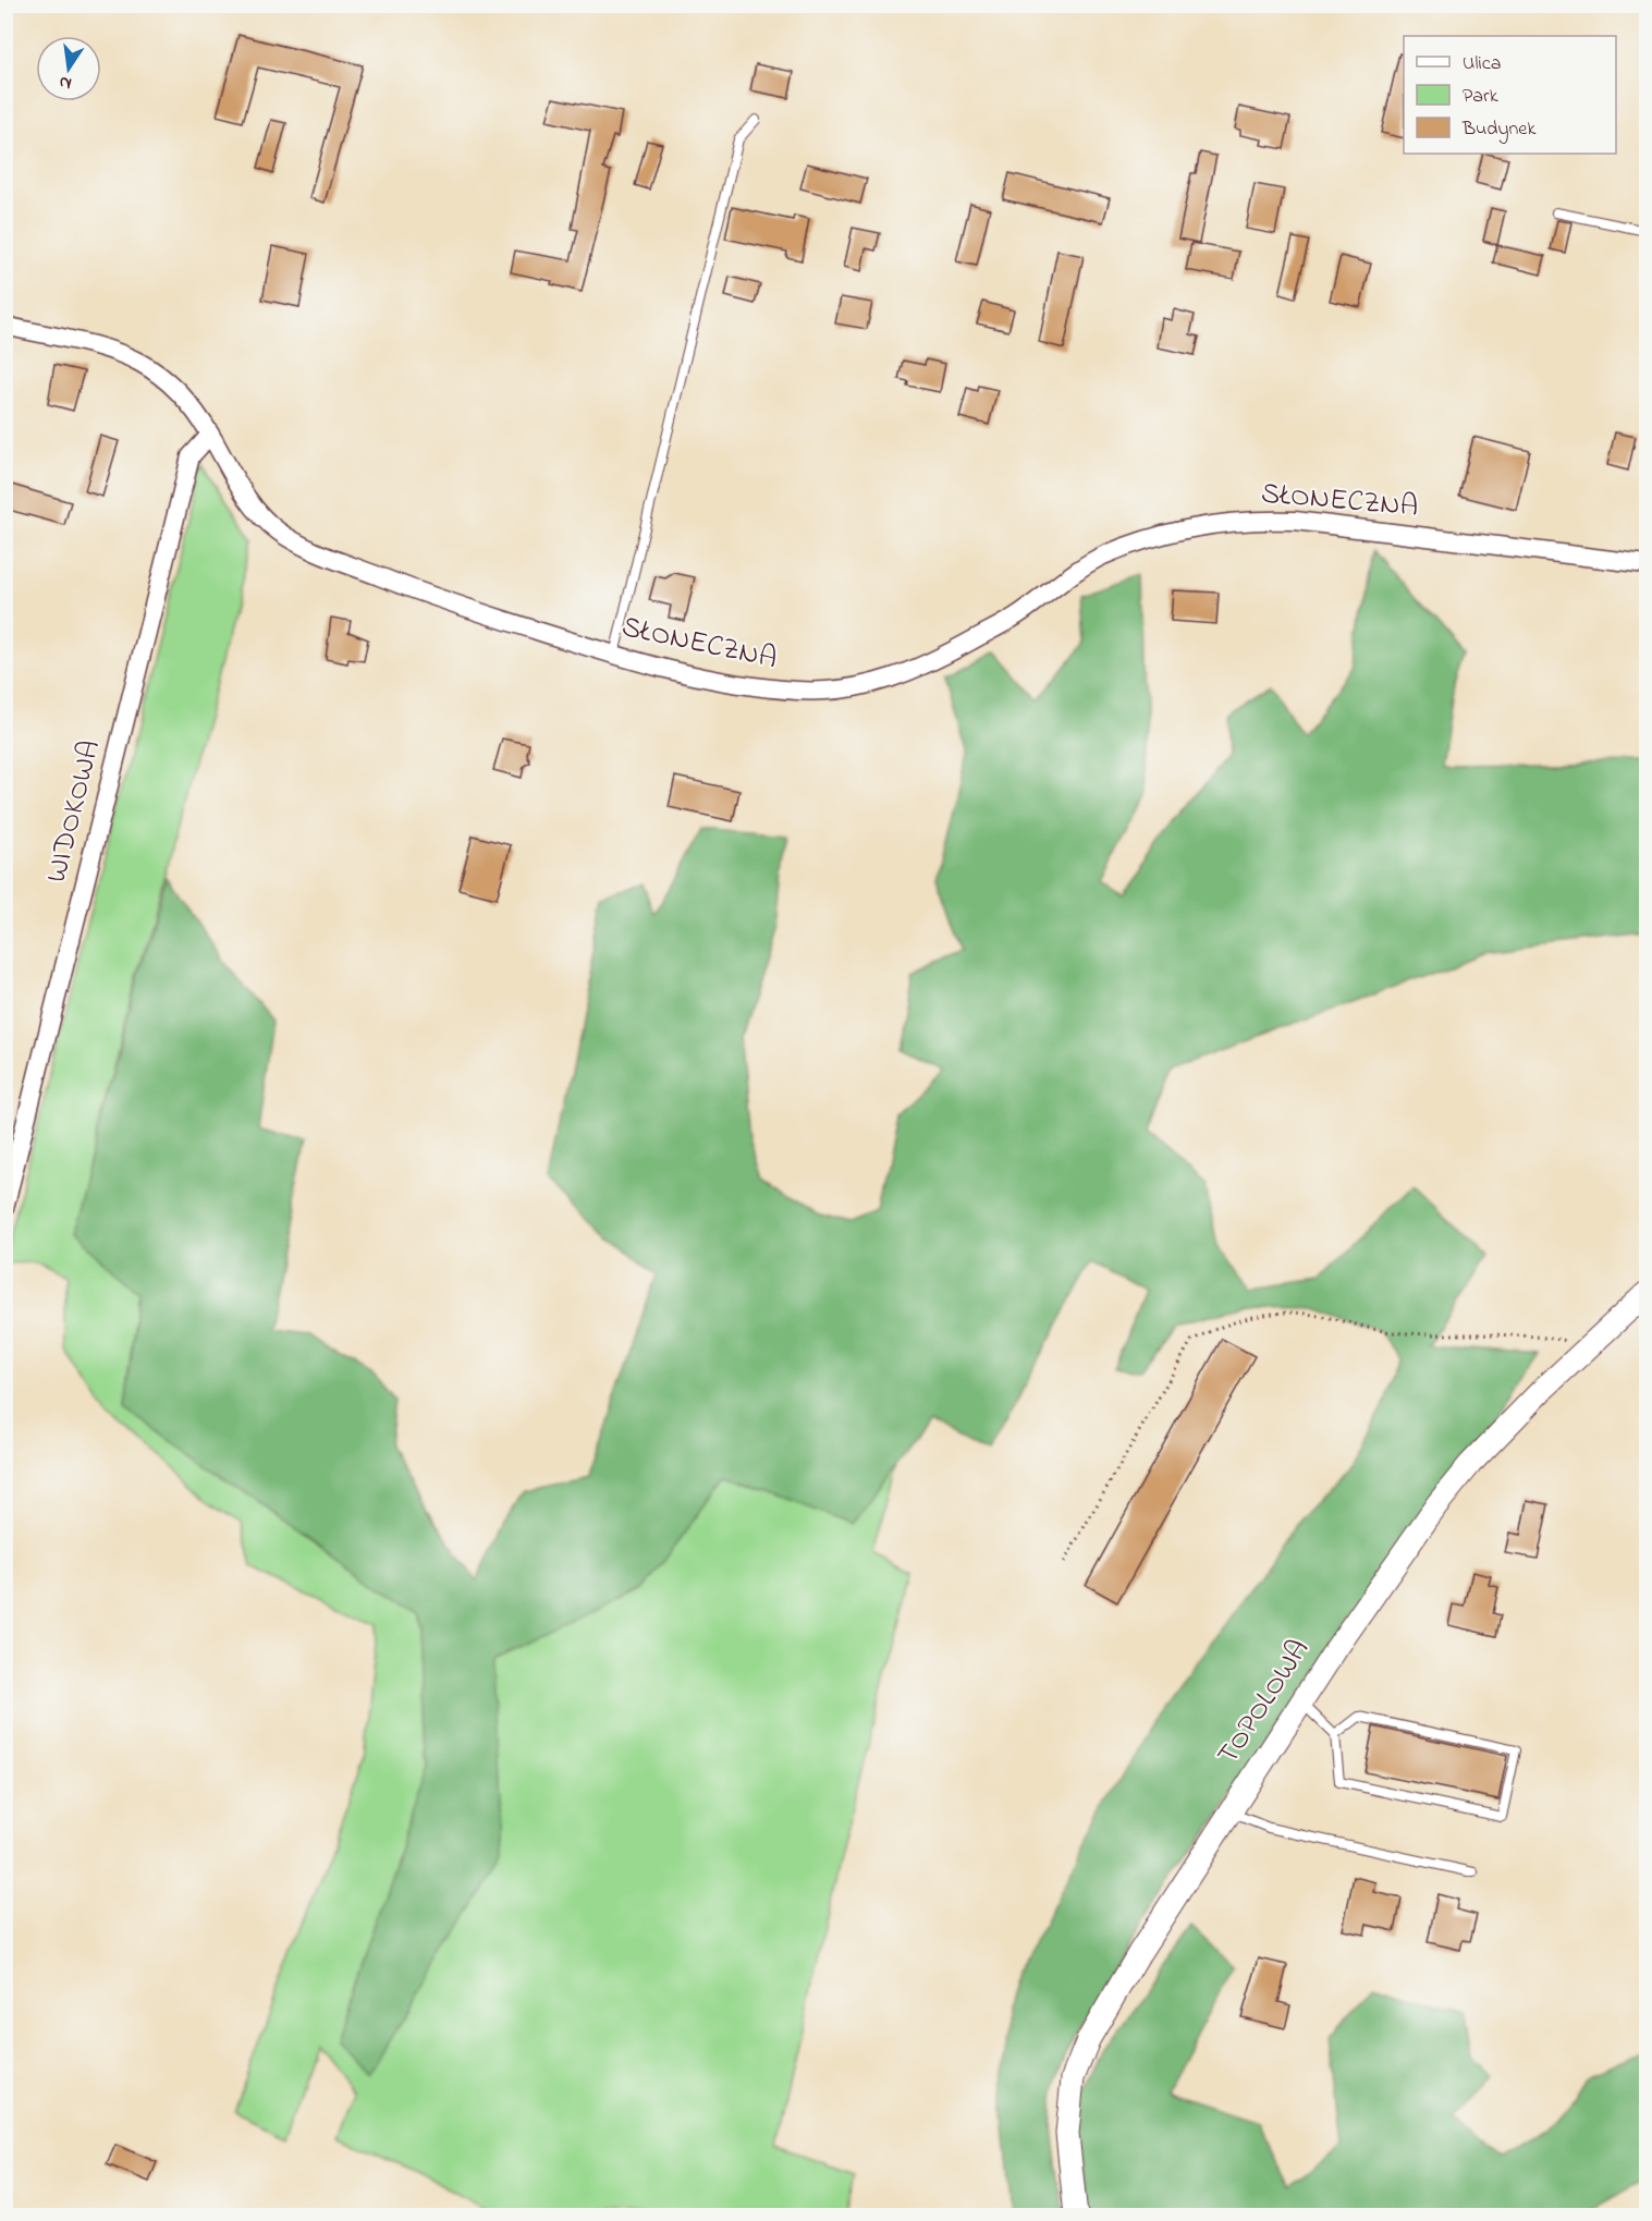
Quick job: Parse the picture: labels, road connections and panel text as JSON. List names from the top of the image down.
{
  "streets": {
    "street": ["SŁONECZNA", "WIDOKOWA", "TOPOLOWA"]
  },
  "crossings": [
    ["SŁONECZNA", "WIDOKOWA"]
  ],
  "legend": ["Ulica", "Park", "Budynek"],
  "north": "bottom"
}
